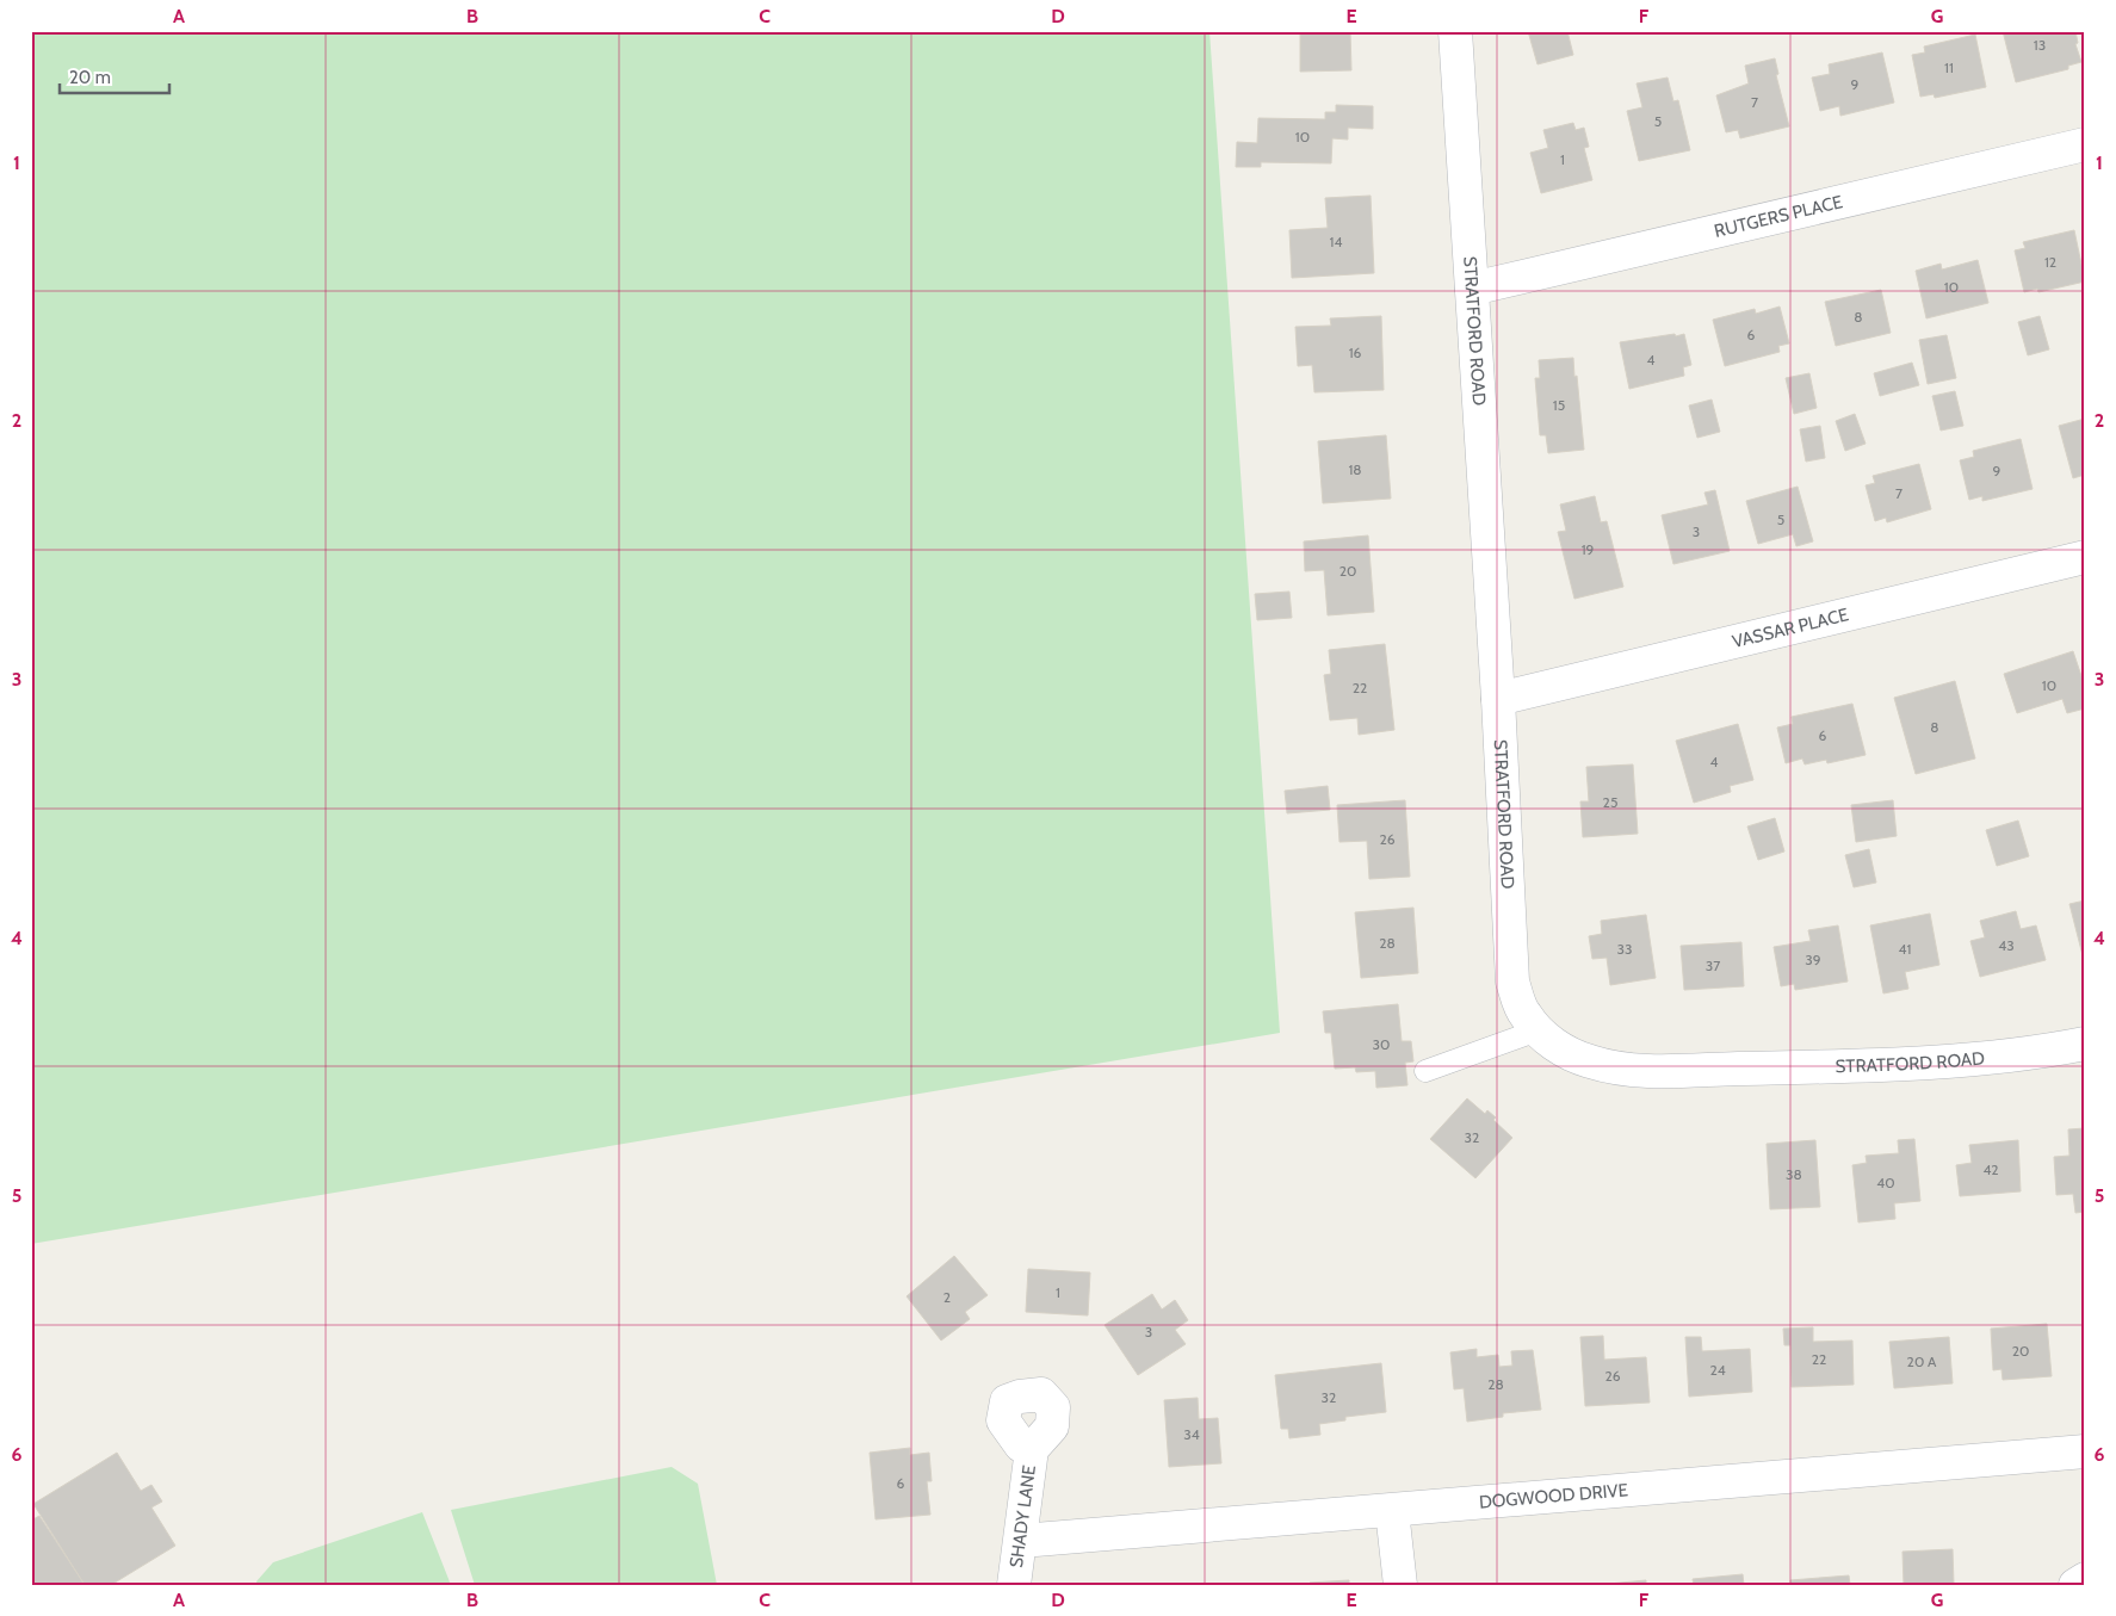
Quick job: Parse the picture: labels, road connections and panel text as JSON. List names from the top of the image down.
{
  "streets": {
    "street": [
      "RUTGERS PLACE",
      "STRATFORD ROAD",
      "VASSAR PLACE",
      "DOGWOOD DRIVE",
      "SHADY LANE"
    ]
  },
  "crossings": [
    ["RUTGERS PLACE", "STRATFORD ROAD"],
    ["STRATFORD ROAD", "VASSAR PLACE"],
    ["DOGWOOD DRIVE", "SHADY LANE"]
  ],
  "house_numbers": [
    "13",
    "11",
    "9",
    "7",
    "5",
    "10",
    "1",
    "14",
    "12",
    "10",
    "8",
    "6",
    "16",
    "4",
    "15",
    "18",
    "9",
    "7",
    "5",
    "3",
    "19",
    "20",
    "10",
    "22",
    "8",
    "6",
    "4",
    "25",
    "26",
    "28",
    "43",
    "33",
    "41",
    "39",
    "37",
    "30",
    "32",
    "42",
    "38",
    "40",
    "1",
    "2",
    "3",
    "20",
    "22",
    "20 A",
    "24",
    "26",
    "28",
    "32",
    "34",
    "6"
  ],
  "scale_bar": "20 m",
  "grid": {
    "columns": [
      "A",
      "B",
      "C",
      "D",
      "E",
      "F",
      "G"
    ],
    "rows": [
      "1",
      "2",
      "3",
      "4",
      "5",
      "6"
    ]
  }
}
